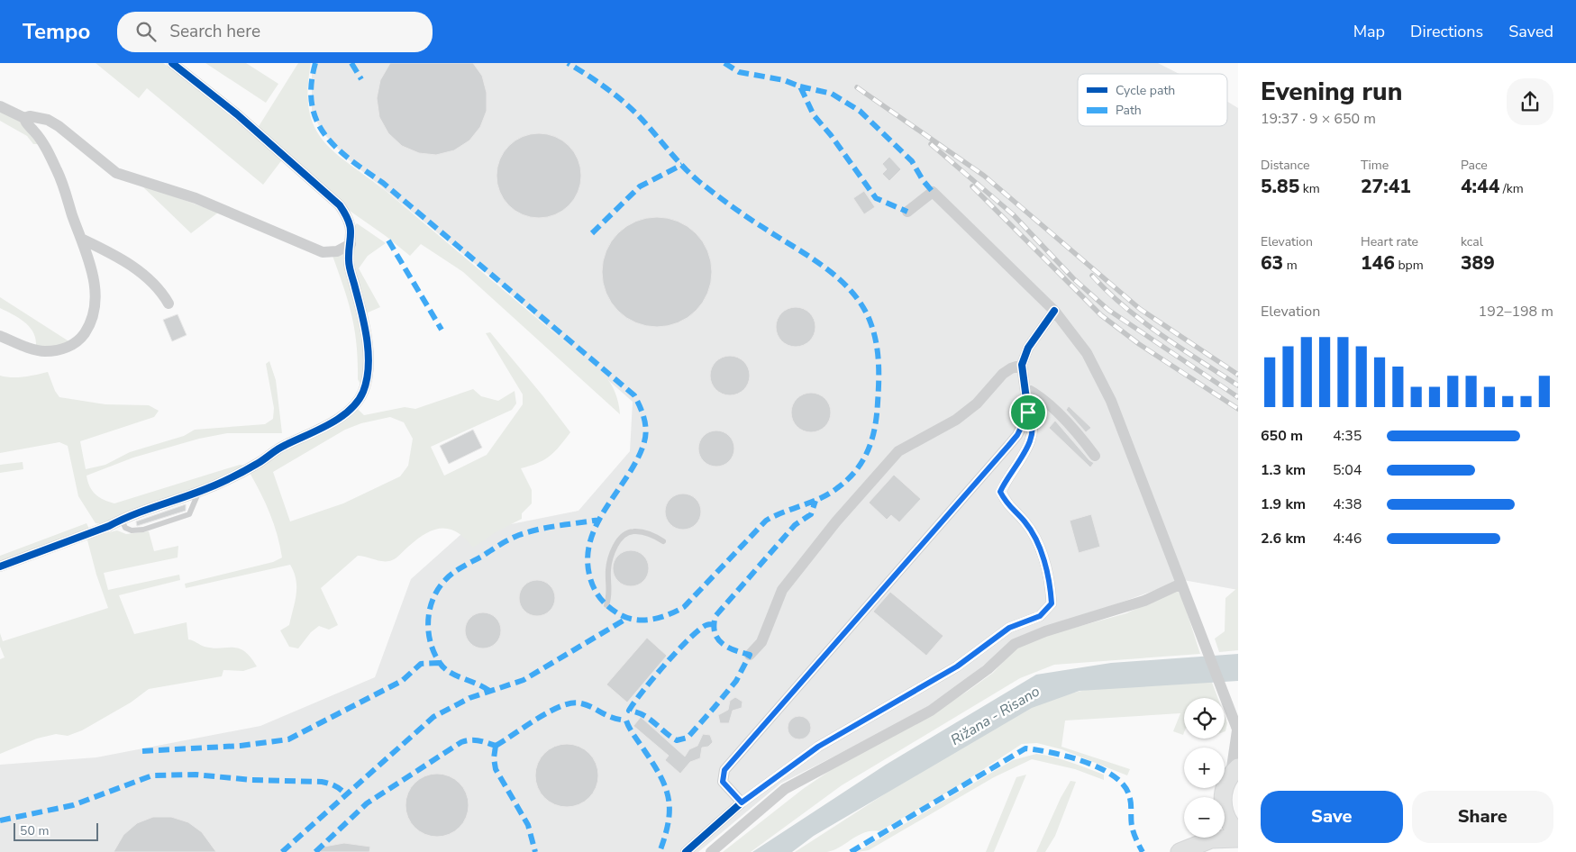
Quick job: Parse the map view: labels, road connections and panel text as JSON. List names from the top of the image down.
{
  "water": ["Rižana - Risano"],
  "legend": ["Cycle path", "Path"],
  "scale_bar": "50 m",
  "page": {
    "header": "Tempo",
    "search": "Search here",
    "nav": ["Map", "Directions", "Saved"],
    "heading": ["Evening run", "19:37 · 9 × 650 m"],
    "stats": [
      ["Distance", "5.85 km"],
      ["Time", "27:41"],
      ["Pace", "4:44 /km"],
      ["Elevation", "63 m"],
      ["Heart rate", "146 bpm"],
      ["kcal", "389"]
    ],
    "chart": ["Elevation", "192–198 m"],
    "list": [
      {
        "name": "650 m",
        "note": "4:35"
      },
      {
        "name": "1.3 km",
        "note": "5:04"
      },
      {
        "name": "1.9 km",
        "note": "4:38"
      },
      {
        "name": "2.6 km",
        "note": "4:46"
      }
    ],
    "map_buttons": ["+", "−"],
    "buttons": ["Save", "Share"],
    "scale": "50 m"
  }
}
